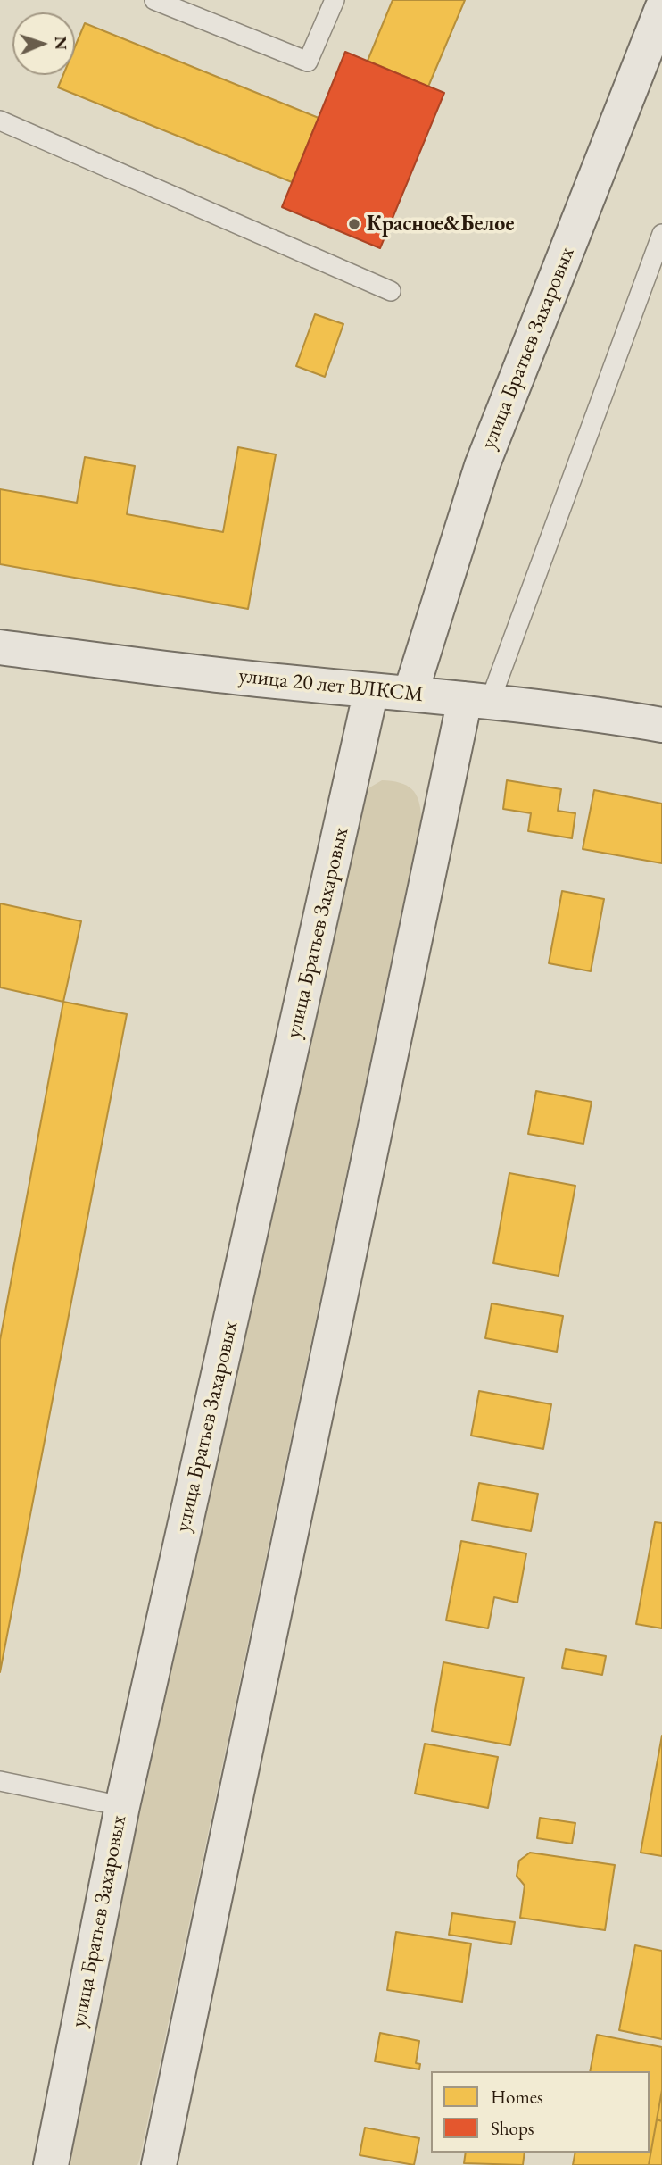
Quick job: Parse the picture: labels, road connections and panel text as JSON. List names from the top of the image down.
{
  "streets": {
    "main road": ["улица Братьев Захаровых", "улица 20 лет ВЛКСМ"]
  },
  "crossings": [
    ["улица Братьев Захаровых", "улица 20 лет ВЛКСМ"]
  ],
  "places": ["Красное&Белое"],
  "legend": ["Homes", "Shops"],
  "north": "right"
}
